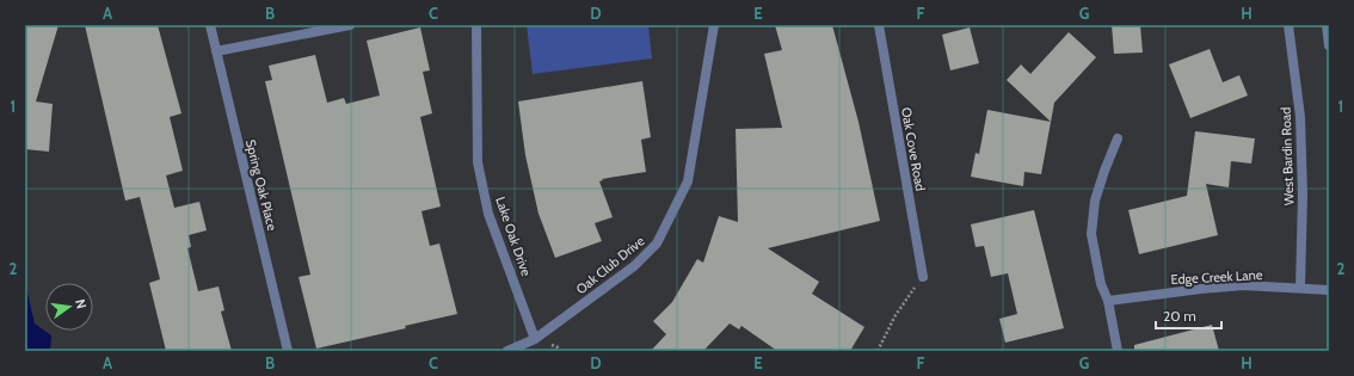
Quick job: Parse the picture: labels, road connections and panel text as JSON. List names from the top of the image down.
{
  "streets": {
    "street": [
      "Oak Cove Road",
      "West Bardin Road",
      "Spring Oak Place",
      "Lake Oak Drive",
      "Oak Club Drive",
      "Edge Creek Lane"
    ]
  },
  "crossings": [
    ["West Bardin Road", "Edge Creek Lane"],
    ["Lake Oak Drive", "Oak Club Drive"]
  ],
  "scale_bar": "20 m",
  "north": "right",
  "grid": {
    "columns": [
      "A",
      "B",
      "C",
      "D",
      "E",
      "F",
      "G",
      "H"
    ],
    "rows": ["1", "2"]
  }
}
